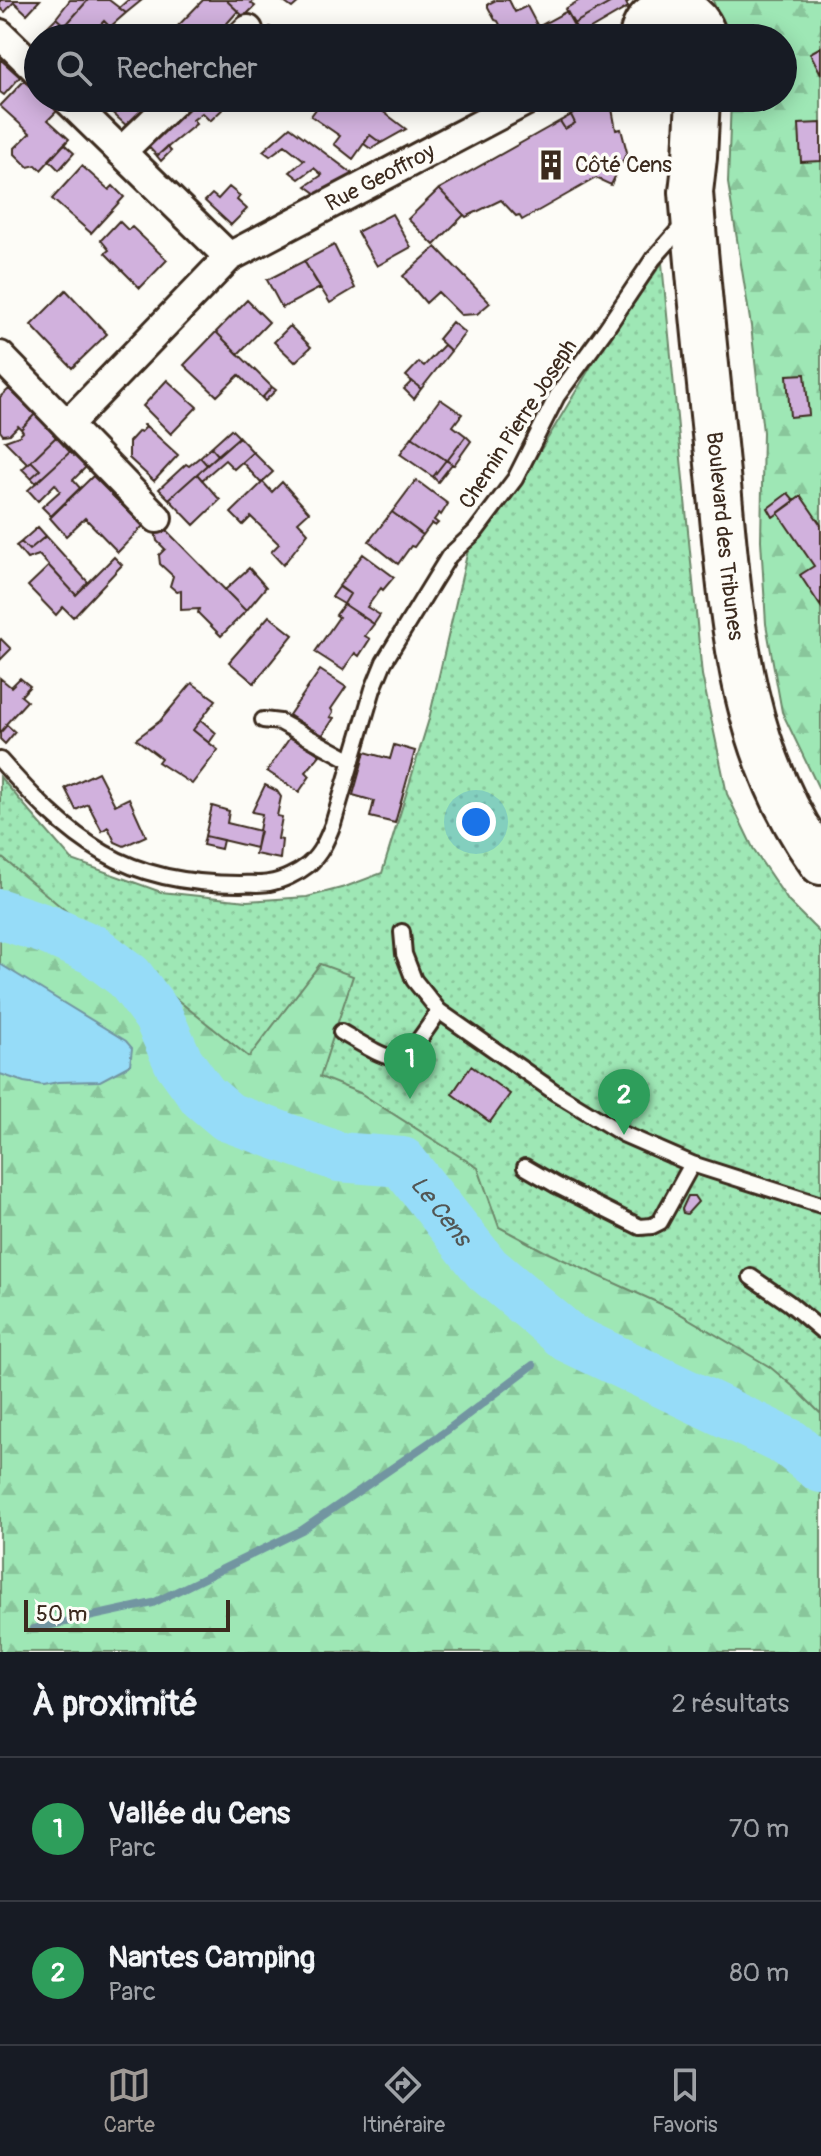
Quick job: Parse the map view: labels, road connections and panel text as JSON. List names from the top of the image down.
{
  "streets": {
    "street": ["Rue Geoffroy", "Boulevard des Tribunes"],
    "lane": ["Chemin Pierre Joseph"]
  },
  "crossings": [
    ["Chemin Pierre Joseph", "Boulevard des Tribunes"]
  ],
  "water": ["Le Cens"],
  "places": {
    "building": ["Côté Cens"]
  },
  "scale_bar": "50 m",
  "page": {
    "search": "Rechercher",
    "pins": ["1", "2"],
    "scale": "50 m",
    "heading": ["À proximité", "2 résultats"],
    "list": [
      {
        "mark": "1",
        "name": "Vallée du Cens",
        "note": "Parc",
        "value": "70 m"
      },
      {
        "mark": "2",
        "name": "Nantes Camping",
        "note": "Parc",
        "value": "80 m"
      }
    ],
    "nav": ["Carte", "Itinéraire", "Favoris"]
  }
}
